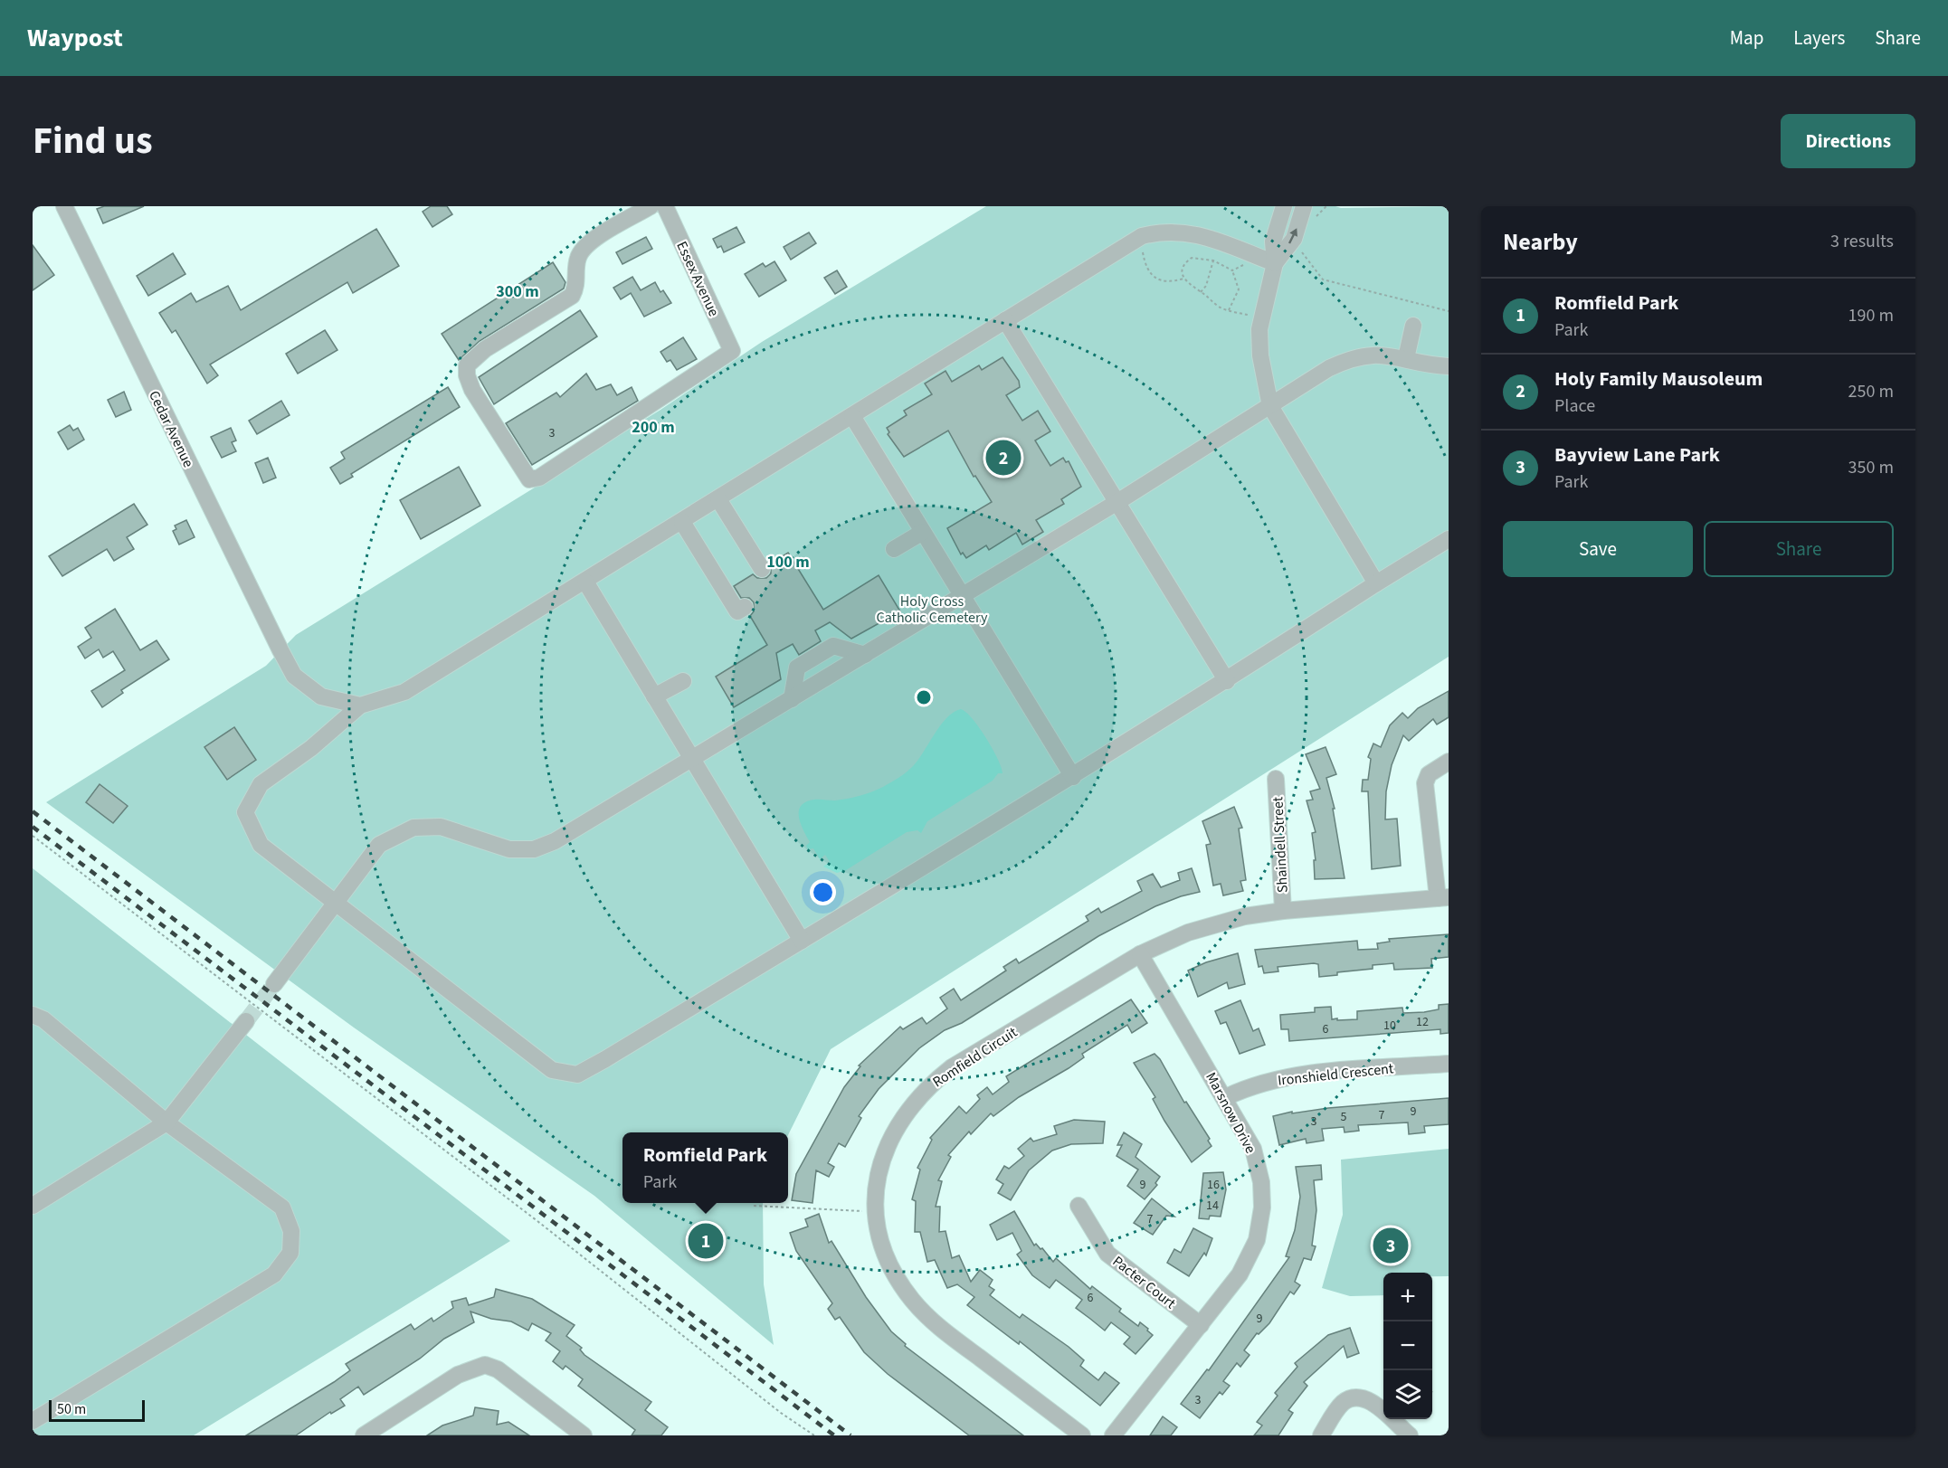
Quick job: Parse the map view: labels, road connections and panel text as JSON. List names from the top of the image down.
{
  "streets": {
    "street": [
      "Essex Avenue",
      "Cedar Avenue",
      "Shaindell Street",
      "Romfield Circuit",
      "Ironshield Crescent",
      "Marsnow Drive",
      "Pacter Court"
    ]
  },
  "crossings": [
    ["Shaindell Street", "Romfield Circuit"],
    ["Romfield Circuit", "Marsnow Drive"],
    ["Ironshield Crescent", "Marsnow Drive"],
    ["Marsnow Drive", "Pacter Court"]
  ],
  "parks": ["Holy Cross Catholic Cemetery"],
  "house_numbers": [
    "3",
    "12",
    "10",
    "6",
    "9",
    "7",
    "5",
    "3",
    "9",
    "16",
    "14",
    "7",
    "6",
    "9",
    "3"
  ],
  "scale_bar": "50 m",
  "page": {
    "header": "Waypost",
    "nav": ["Map", "Layers", "Share"],
    "title": "Find us",
    "buttons": [
      "Directions",
      ["Save", "Share"]
    ],
    "heading": ["Nearby", "3 results"],
    "list": [
      {
        "mark": "1",
        "name": "Romfield Park",
        "note": "Park",
        "value": "190 m"
      },
      {
        "mark": "2",
        "name": "Holy Family Mausoleum",
        "note": "Place",
        "value": "250 m"
      },
      {
        "mark": "3",
        "name": "Bayview Lane Park",
        "note": "Park",
        "value": "350 m"
      }
    ],
    "pins": ["2", "1", "3"],
    "popup": ["Romfield Park", "Park"],
    "map_buttons": ["+", "−"],
    "scale": "50 m"
  },
  "rings": ["300 m", "200 m", "100 m"]
}
